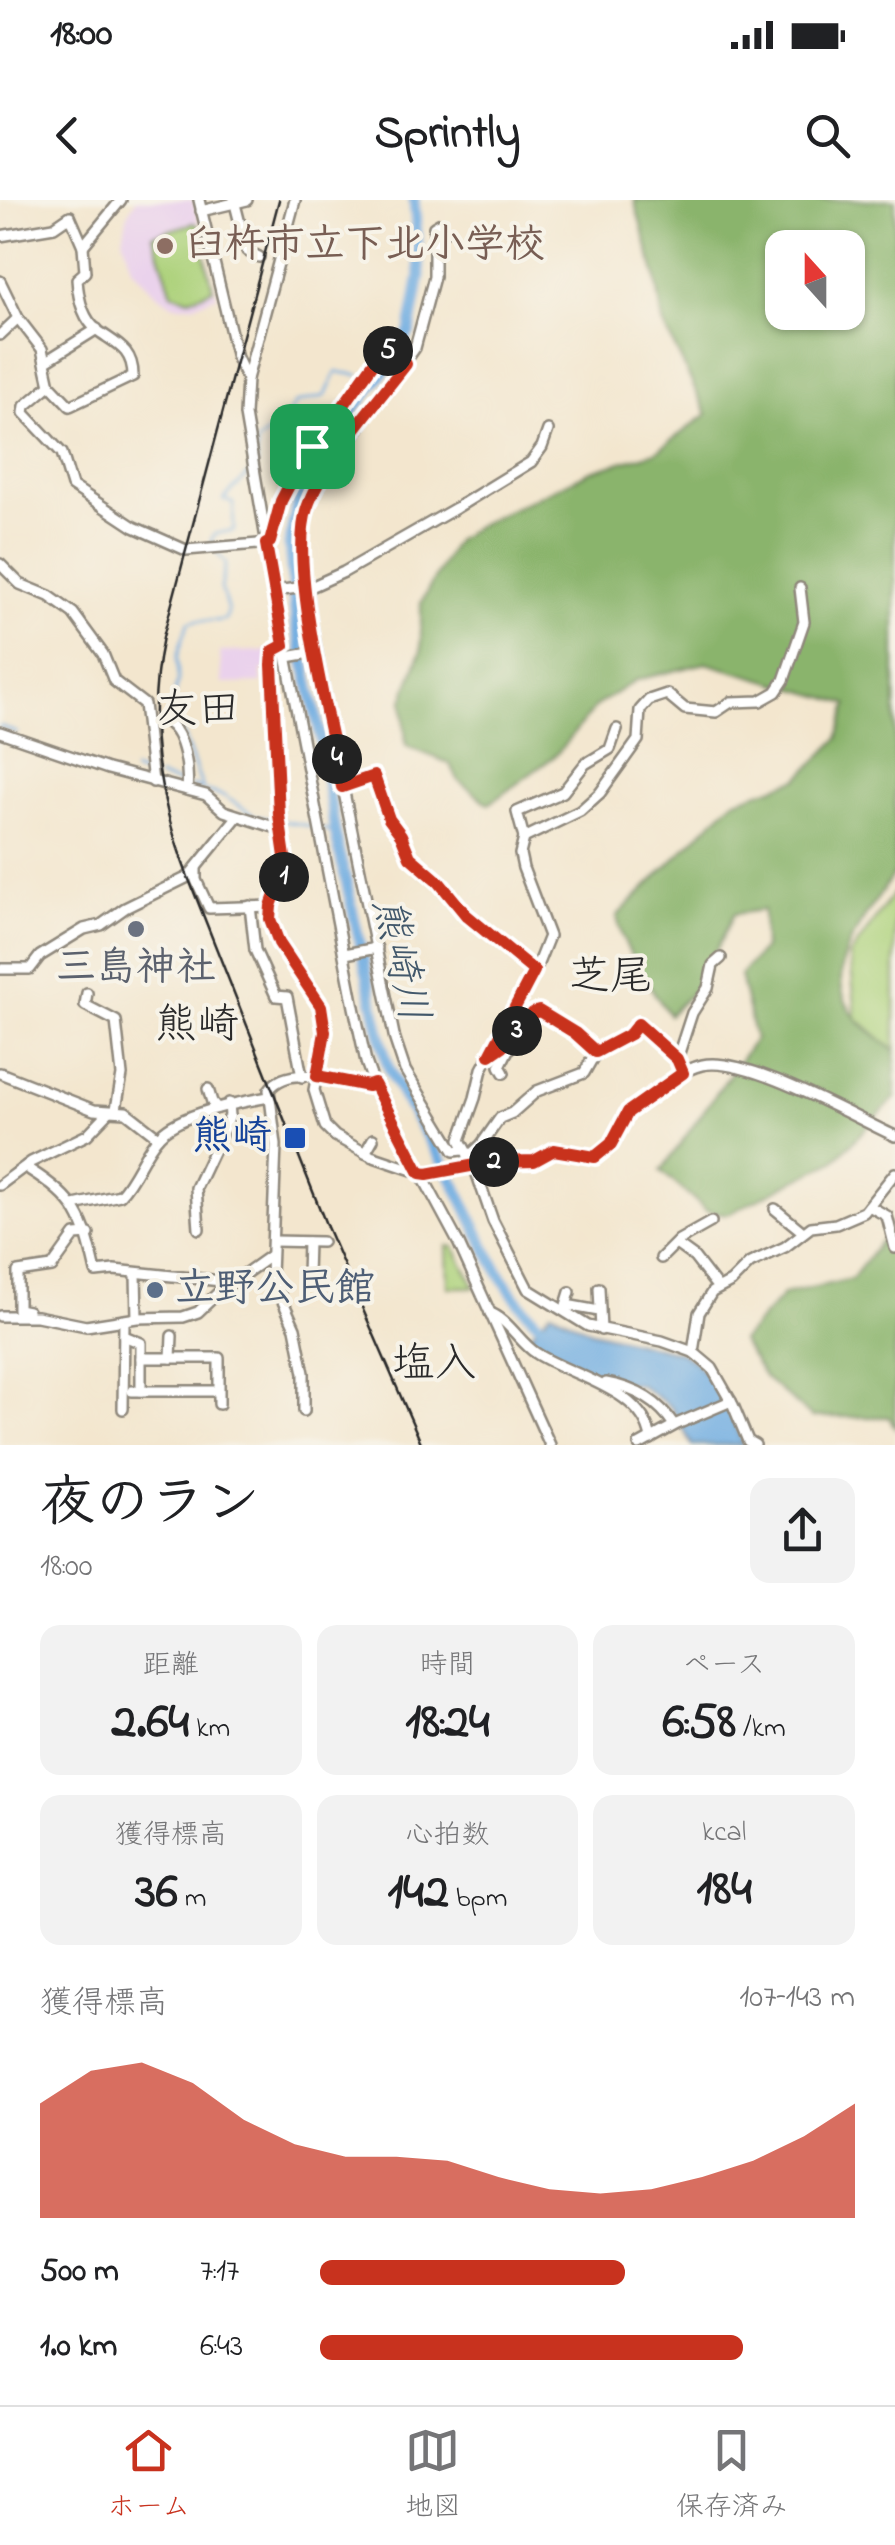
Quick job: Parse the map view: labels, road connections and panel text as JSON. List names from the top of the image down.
{
  "districts": [
    "友田",
    "芝尾",
    "熊崎",
    "塩入"
  ],
  "water": ["熊崎川"],
  "places": {
    "other": ["臼杵市立下北小学校", "三島神社", "立野公民館"],
    "transit": ["熊崎"]
  },
  "north": "top",
  "page": {
    "status": "18:00",
    "header": "Sprintly",
    "pins": [
      "5",
      "4",
      "1",
      "3",
      "2"
    ],
    "heading": ["夜のラン", "18:00"],
    "stats": [
      ["距離", "2.64 km"],
      ["時間", "18:24"],
      ["ペース", "6:58 /km"],
      ["獲得標高", "36 m"],
      ["心拍数", "142 bpm"],
      ["kcal", "184"]
    ],
    "chart": ["獲得標高", "107–143 m"],
    "list": [
      {
        "name": "500 m",
        "note": "7:17"
      },
      {
        "name": "1.0 km",
        "note": "6:43"
      }
    ],
    "tabs": ["ホーム", "地図", "保存済み"]
  }
}
